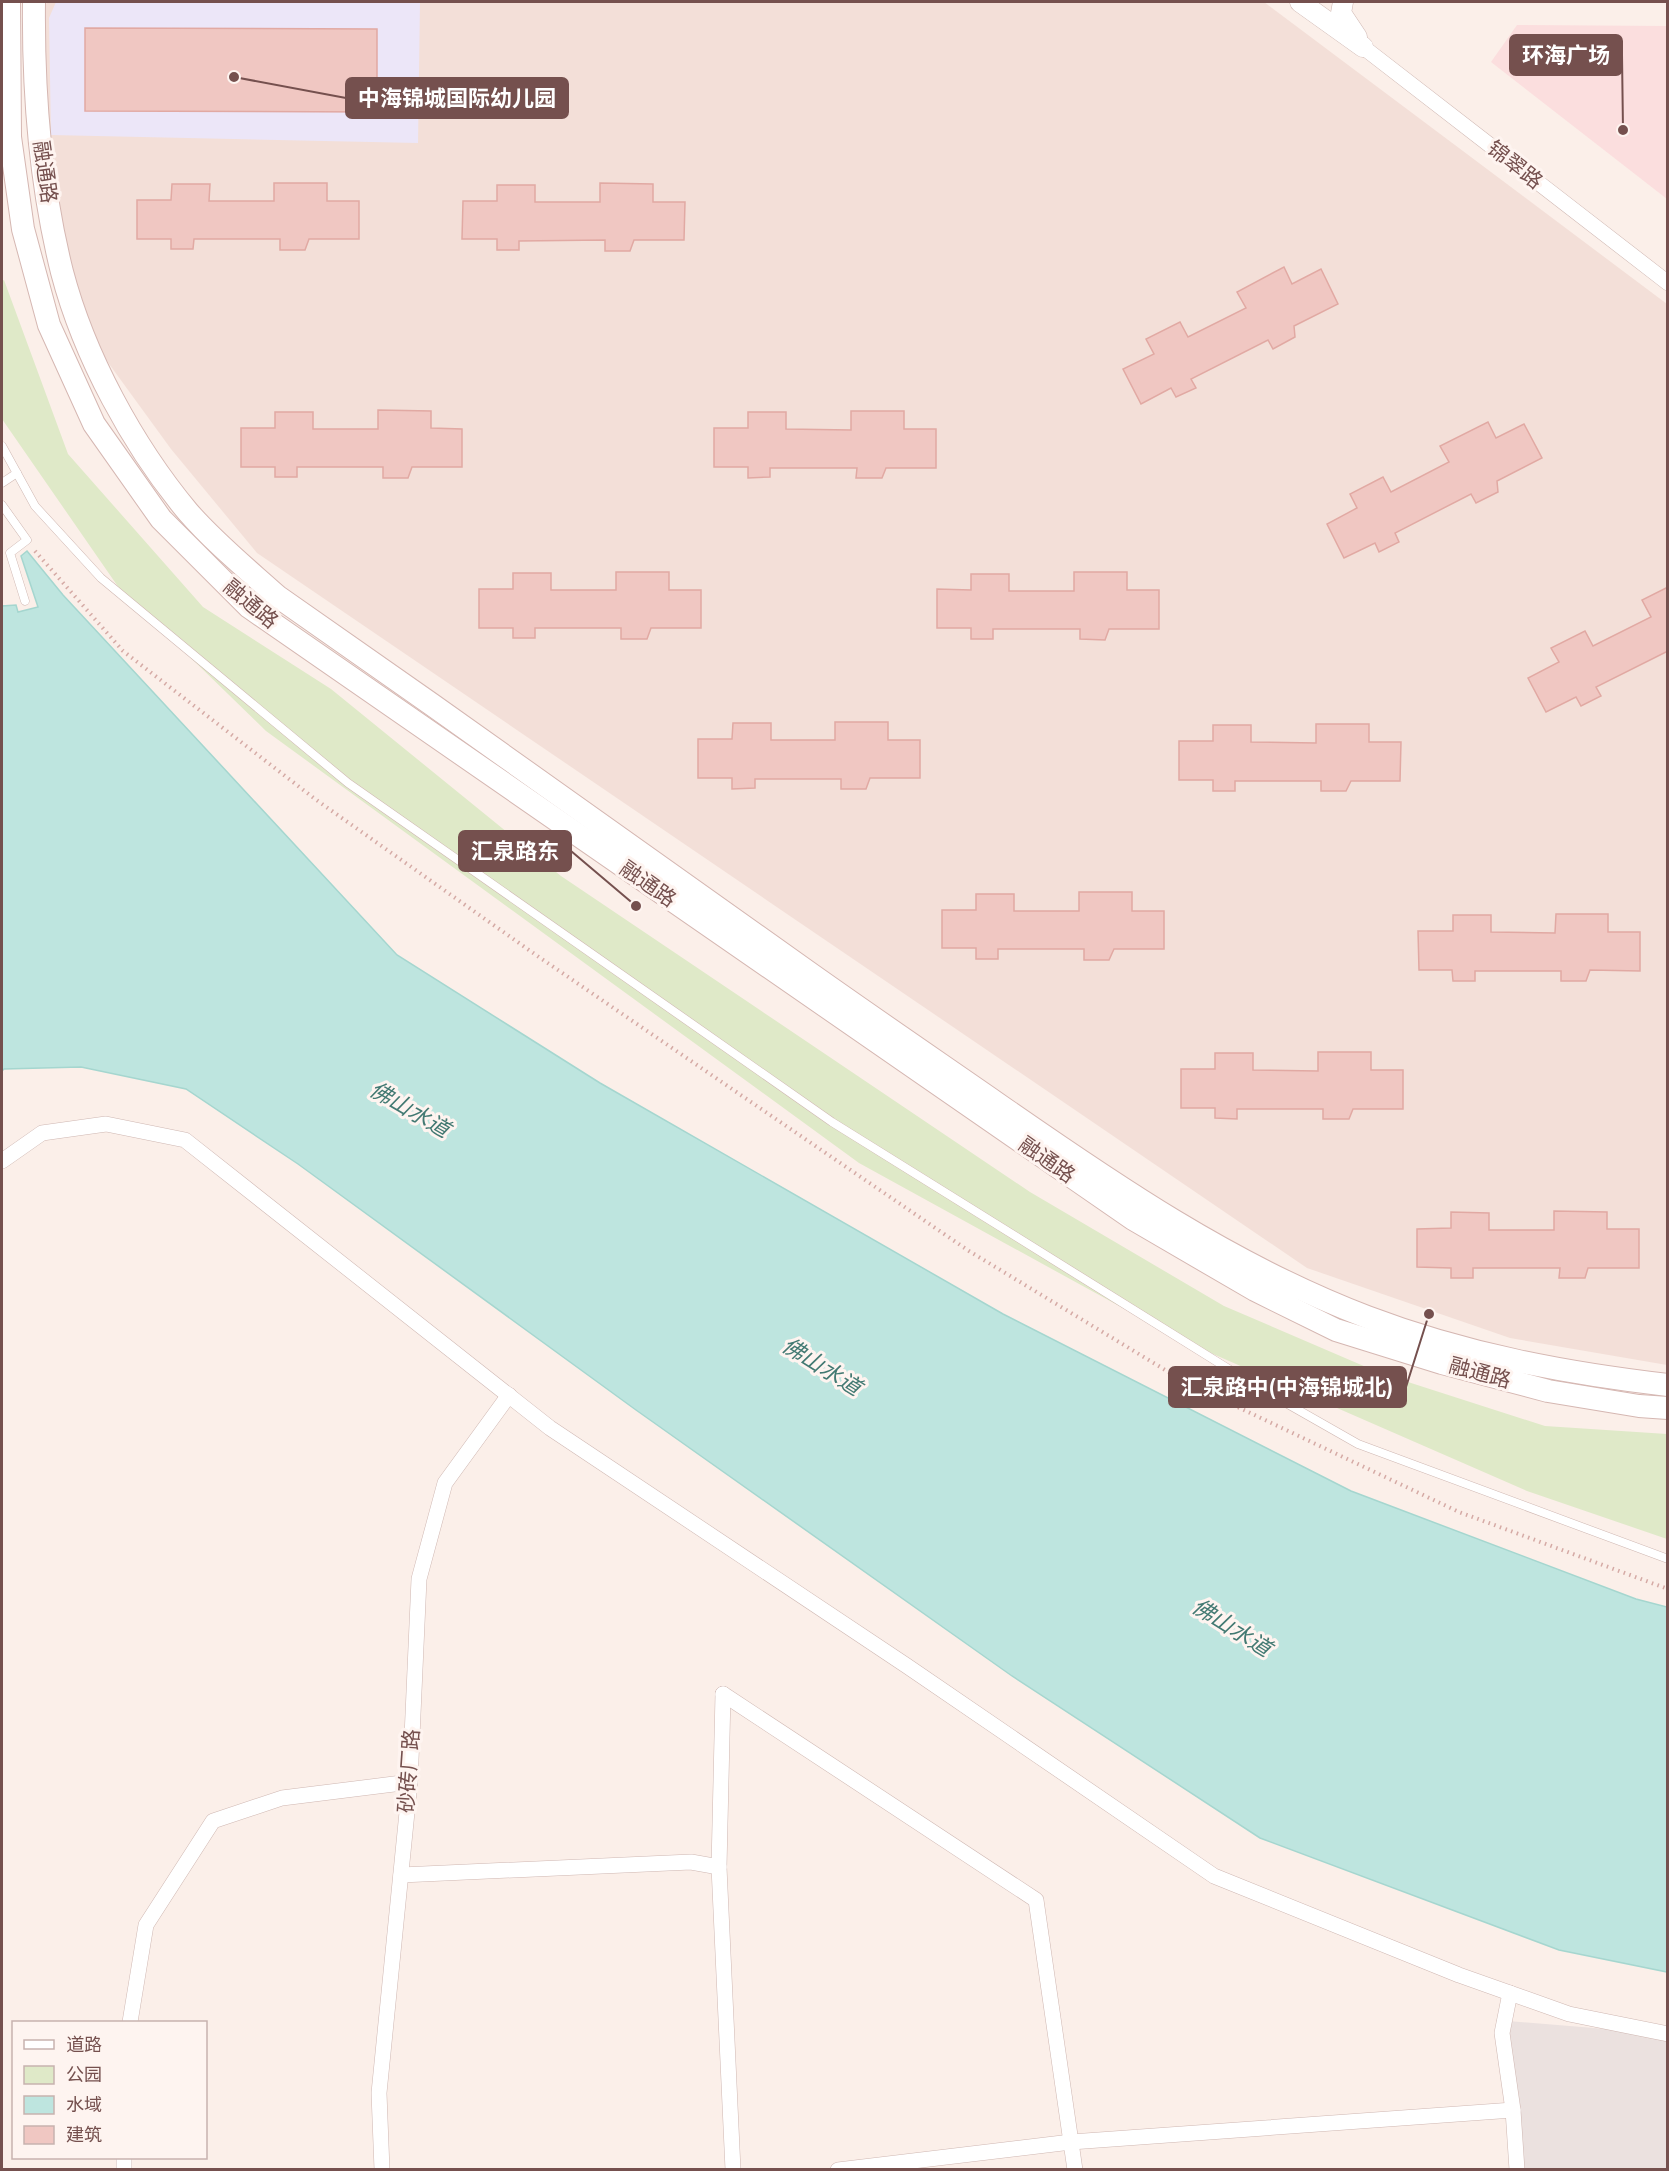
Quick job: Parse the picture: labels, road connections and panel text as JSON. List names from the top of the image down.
{
  "streets": {
    "main road": ["融通路"],
    "street": ["锦翠路", "砂砖厂路"]
  },
  "water": ["佛山水道"],
  "places": [
    "中海锦城国际幼儿园",
    "环海广场",
    "汇泉路东",
    "汇泉路中(中海锦城北)"
  ],
  "legend": [
    "道路",
    "公园",
    "水域",
    "建筑"
  ]
}
